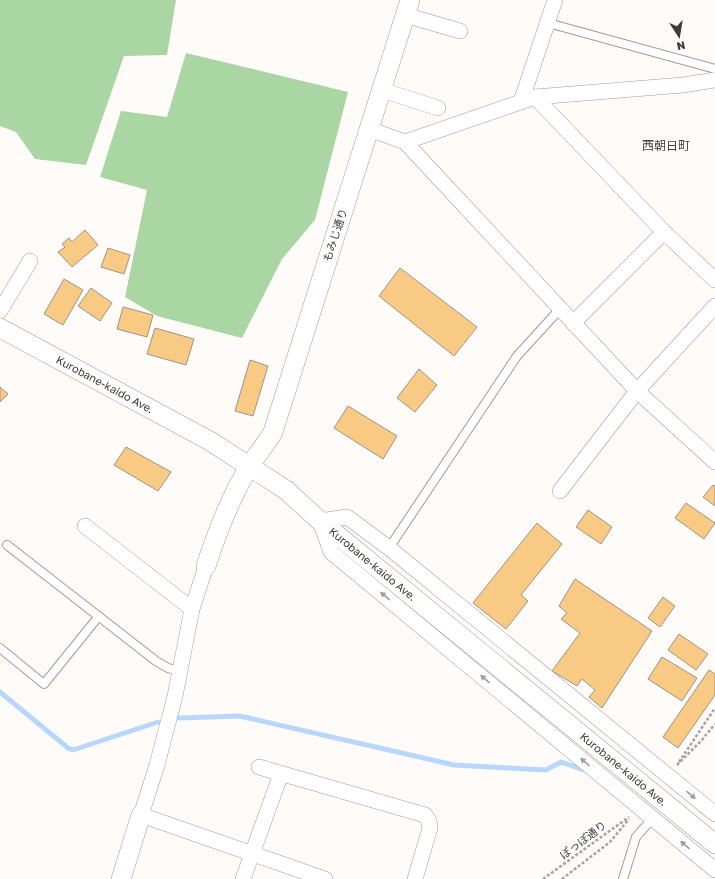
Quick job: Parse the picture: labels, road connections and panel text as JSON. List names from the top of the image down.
{
  "streets": {
    "street": ["もみじ通り", "Kurobane-kaido Ave."],
    "path": ["ぽっぽ通り"]
  },
  "crossings": [
    ["もみじ通り", "Kurobane-kaido Ave."]
  ],
  "districts": ["西朝日町"],
  "north": "bottom"
}
